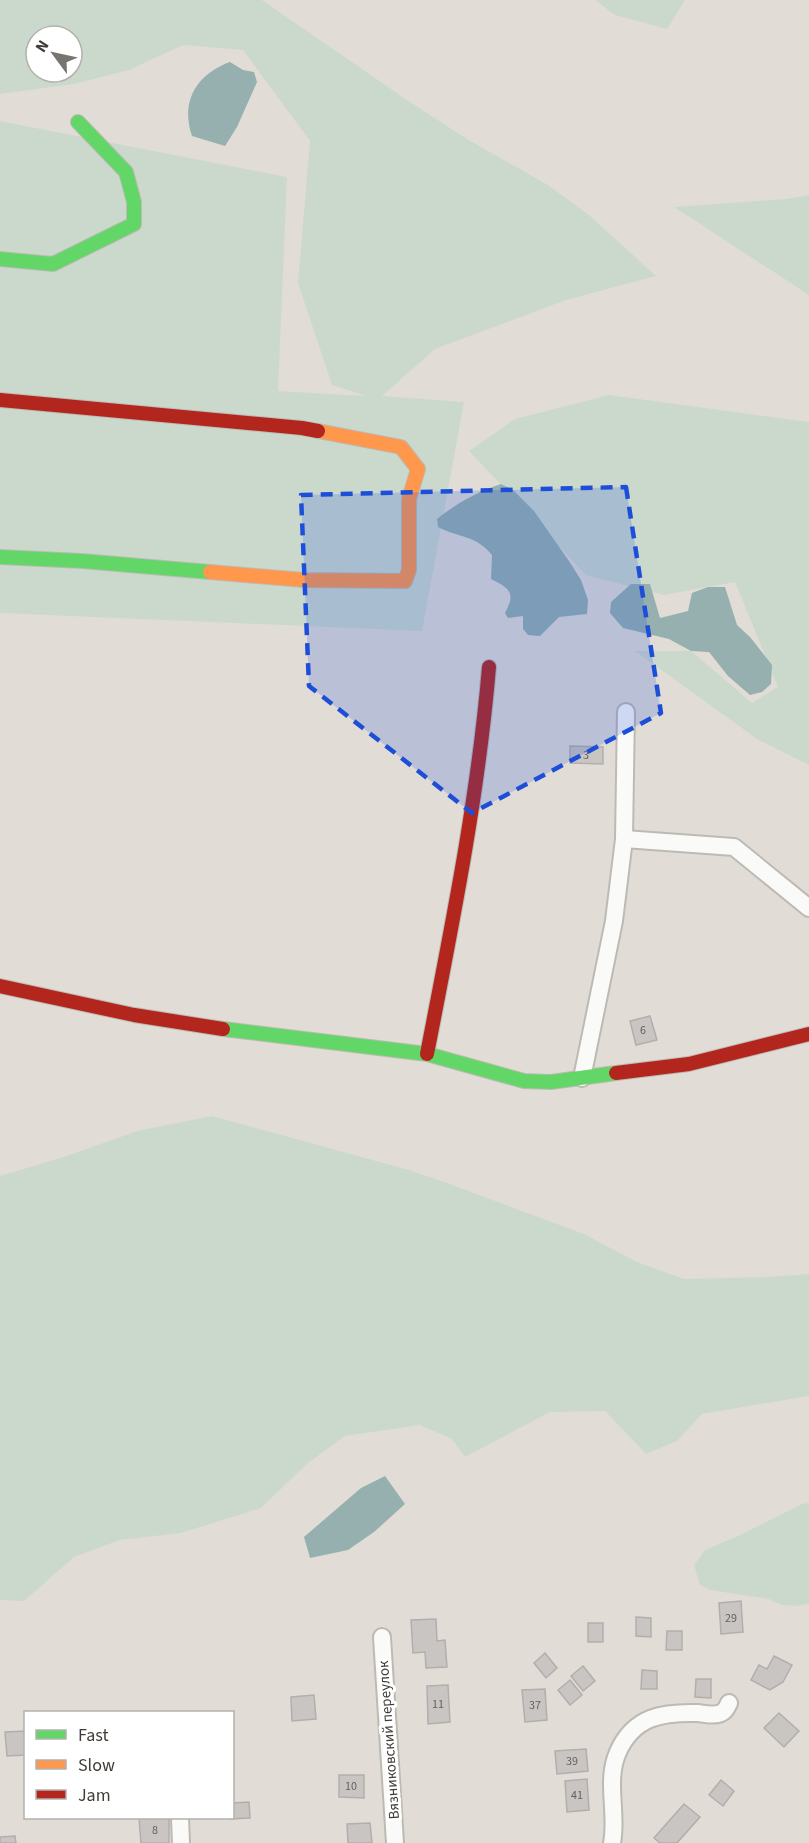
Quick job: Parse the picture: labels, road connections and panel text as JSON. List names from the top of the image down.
{
  "streets": {
    "street": ["Вязниковский переулок"]
  },
  "house_numbers": [
    "3",
    "6",
    "29",
    "11",
    "37",
    "39",
    "10",
    "41",
    "8"
  ],
  "legend": ["Fast", "Slow", "Jam"],
  "north": "top left"
}
